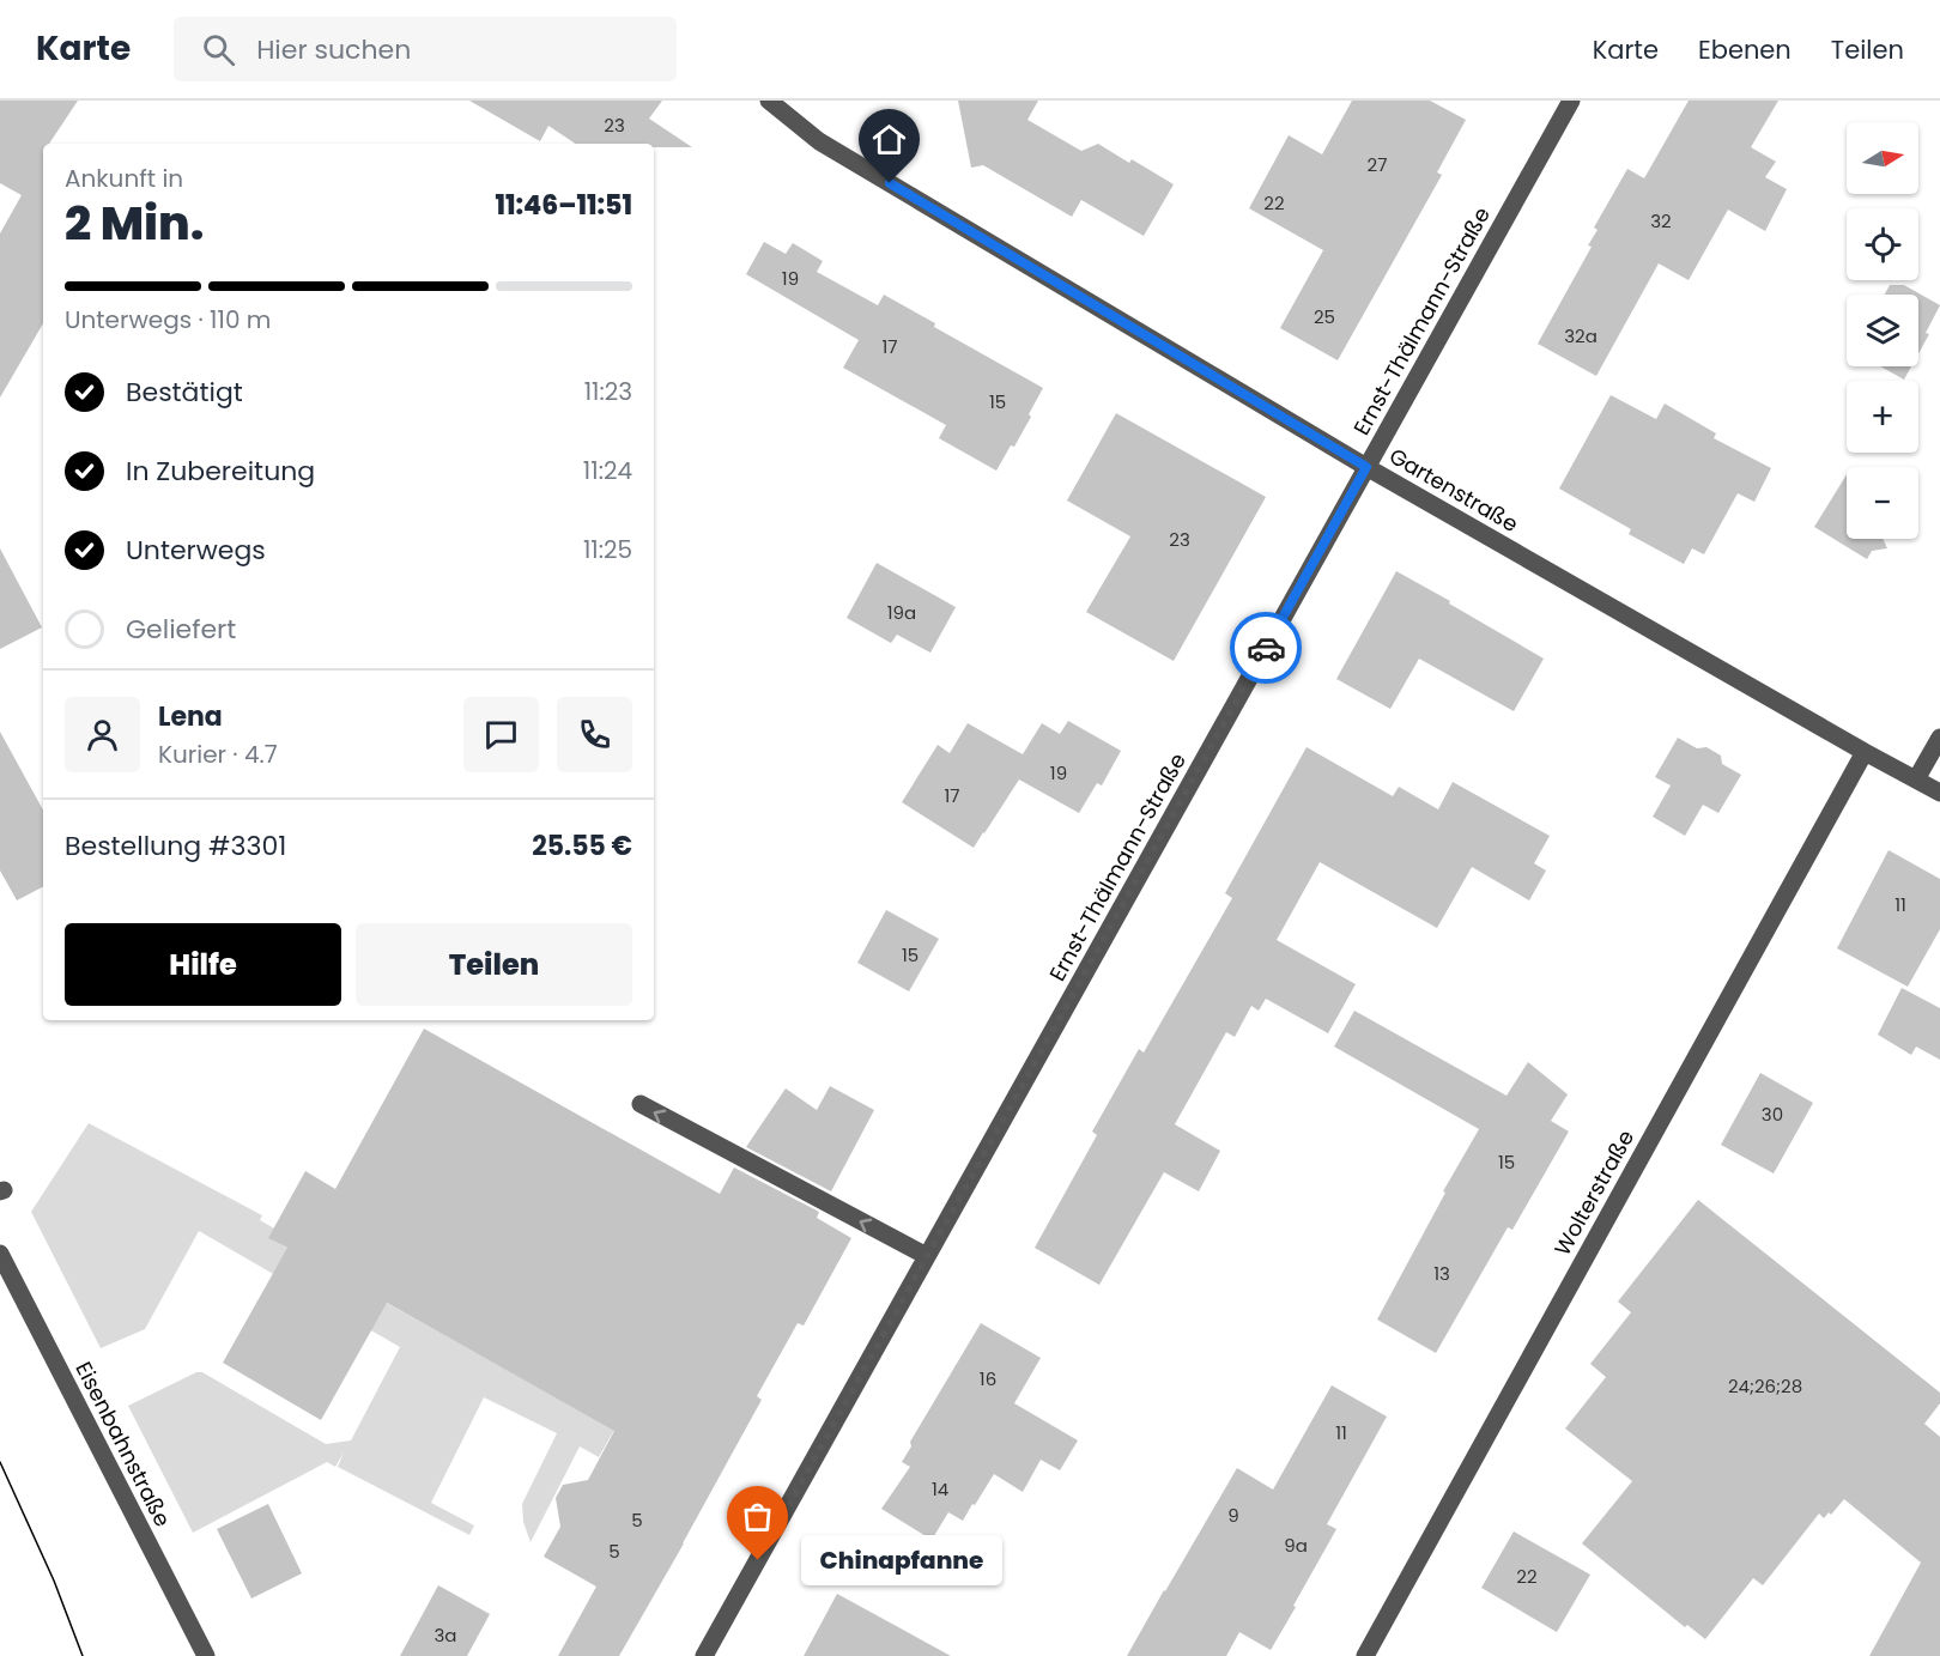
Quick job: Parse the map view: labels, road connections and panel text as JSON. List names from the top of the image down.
{
  "streets": {
    "street": [
      "Ernst-Thälmann-Straße",
      "Gartenstraße",
      "Wolterstraße",
      "Eisenbahnstraße"
    ]
  },
  "crossings": [
    ["Ernst-Thälmann-Straße", "Gartenstraße"],
    ["Gartenstraße", "Wolterstraße"]
  ],
  "places": ["Chinapfanne"],
  "house_numbers": [
    "23",
    "27",
    "22",
    "32",
    "19",
    "25",
    "32a",
    "17",
    "15",
    "23",
    "19a",
    "19",
    "17",
    "11",
    "15",
    "30",
    "15",
    "13",
    "16",
    "24;26;28",
    "11",
    "14",
    "9",
    "5",
    "9a",
    "5",
    "22",
    "3a"
  ],
  "north": "right",
  "page": {
    "header": "Karte",
    "search": "Hier suchen",
    "nav": ["Karte", "Ebenen", "Teilen"],
    "map_buttons": ["+", "−"],
    "heading": ["2 Min.", "Ankunft in", "11:46–11:51"],
    "panel": [
      "Lena",
      "Kurier · 4.7",
      "Bestellung #3301",
      "25.55 €"
    ],
    "bar": "Unterwegs · 110 m",
    "list": [
      ["Bestätigt", "11:23"],
      ["In Zubereitung", "11:24"],
      ["Unterwegs", "11:25"],
      "Geliefert"
    ],
    "buttons": ["Hilfe", "Teilen"],
    "bubble": "Chinapfanne"
  }
}
